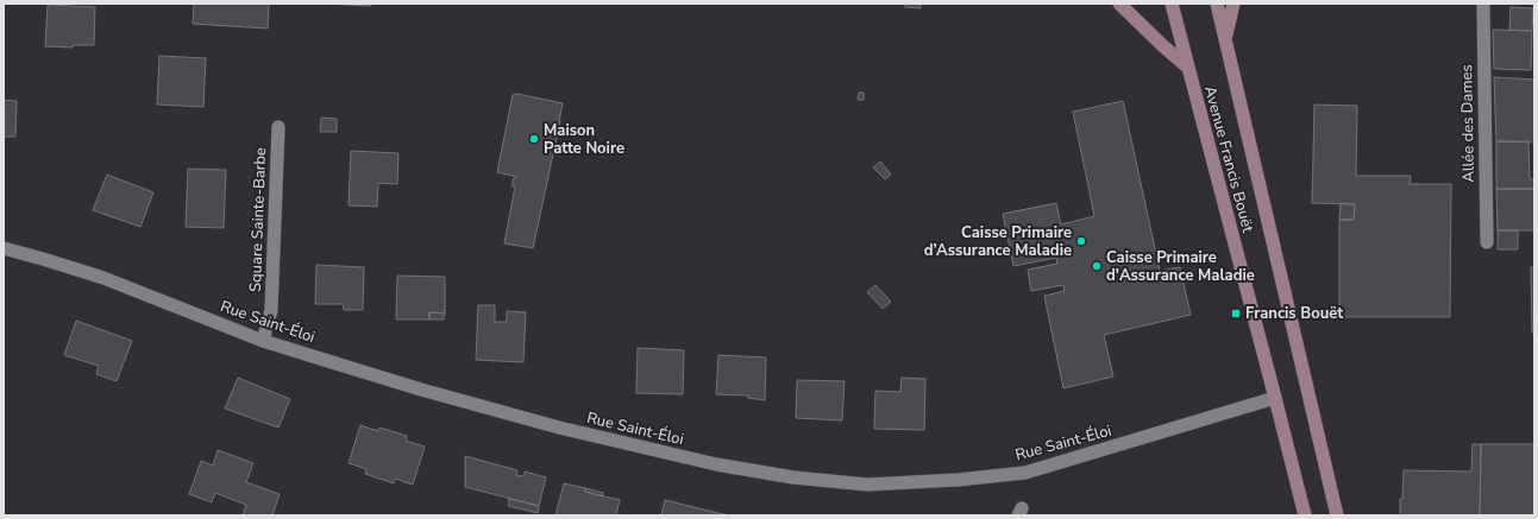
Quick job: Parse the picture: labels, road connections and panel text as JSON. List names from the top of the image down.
{
  "streets": {
    "main road": ["Avenue Francis Bouët"],
    "street": ["Allée des Dames", "Square Sainte-Barbe", "Rue Saint-Éloi"]
  },
  "crossings": [
    ["Avenue Francis Bouët", "Rue Saint-Éloi"],
    ["Square Sainte-Barbe", "Rue Saint-Éloi"]
  ],
  "places": {
    "other": ["Maison Patte Noire", "Caisse Primaire d’Assurance Maladie", "Caisse Primaire d'Assurance Maladie"],
    "transit": ["Francis Bouët"]
  }
}
